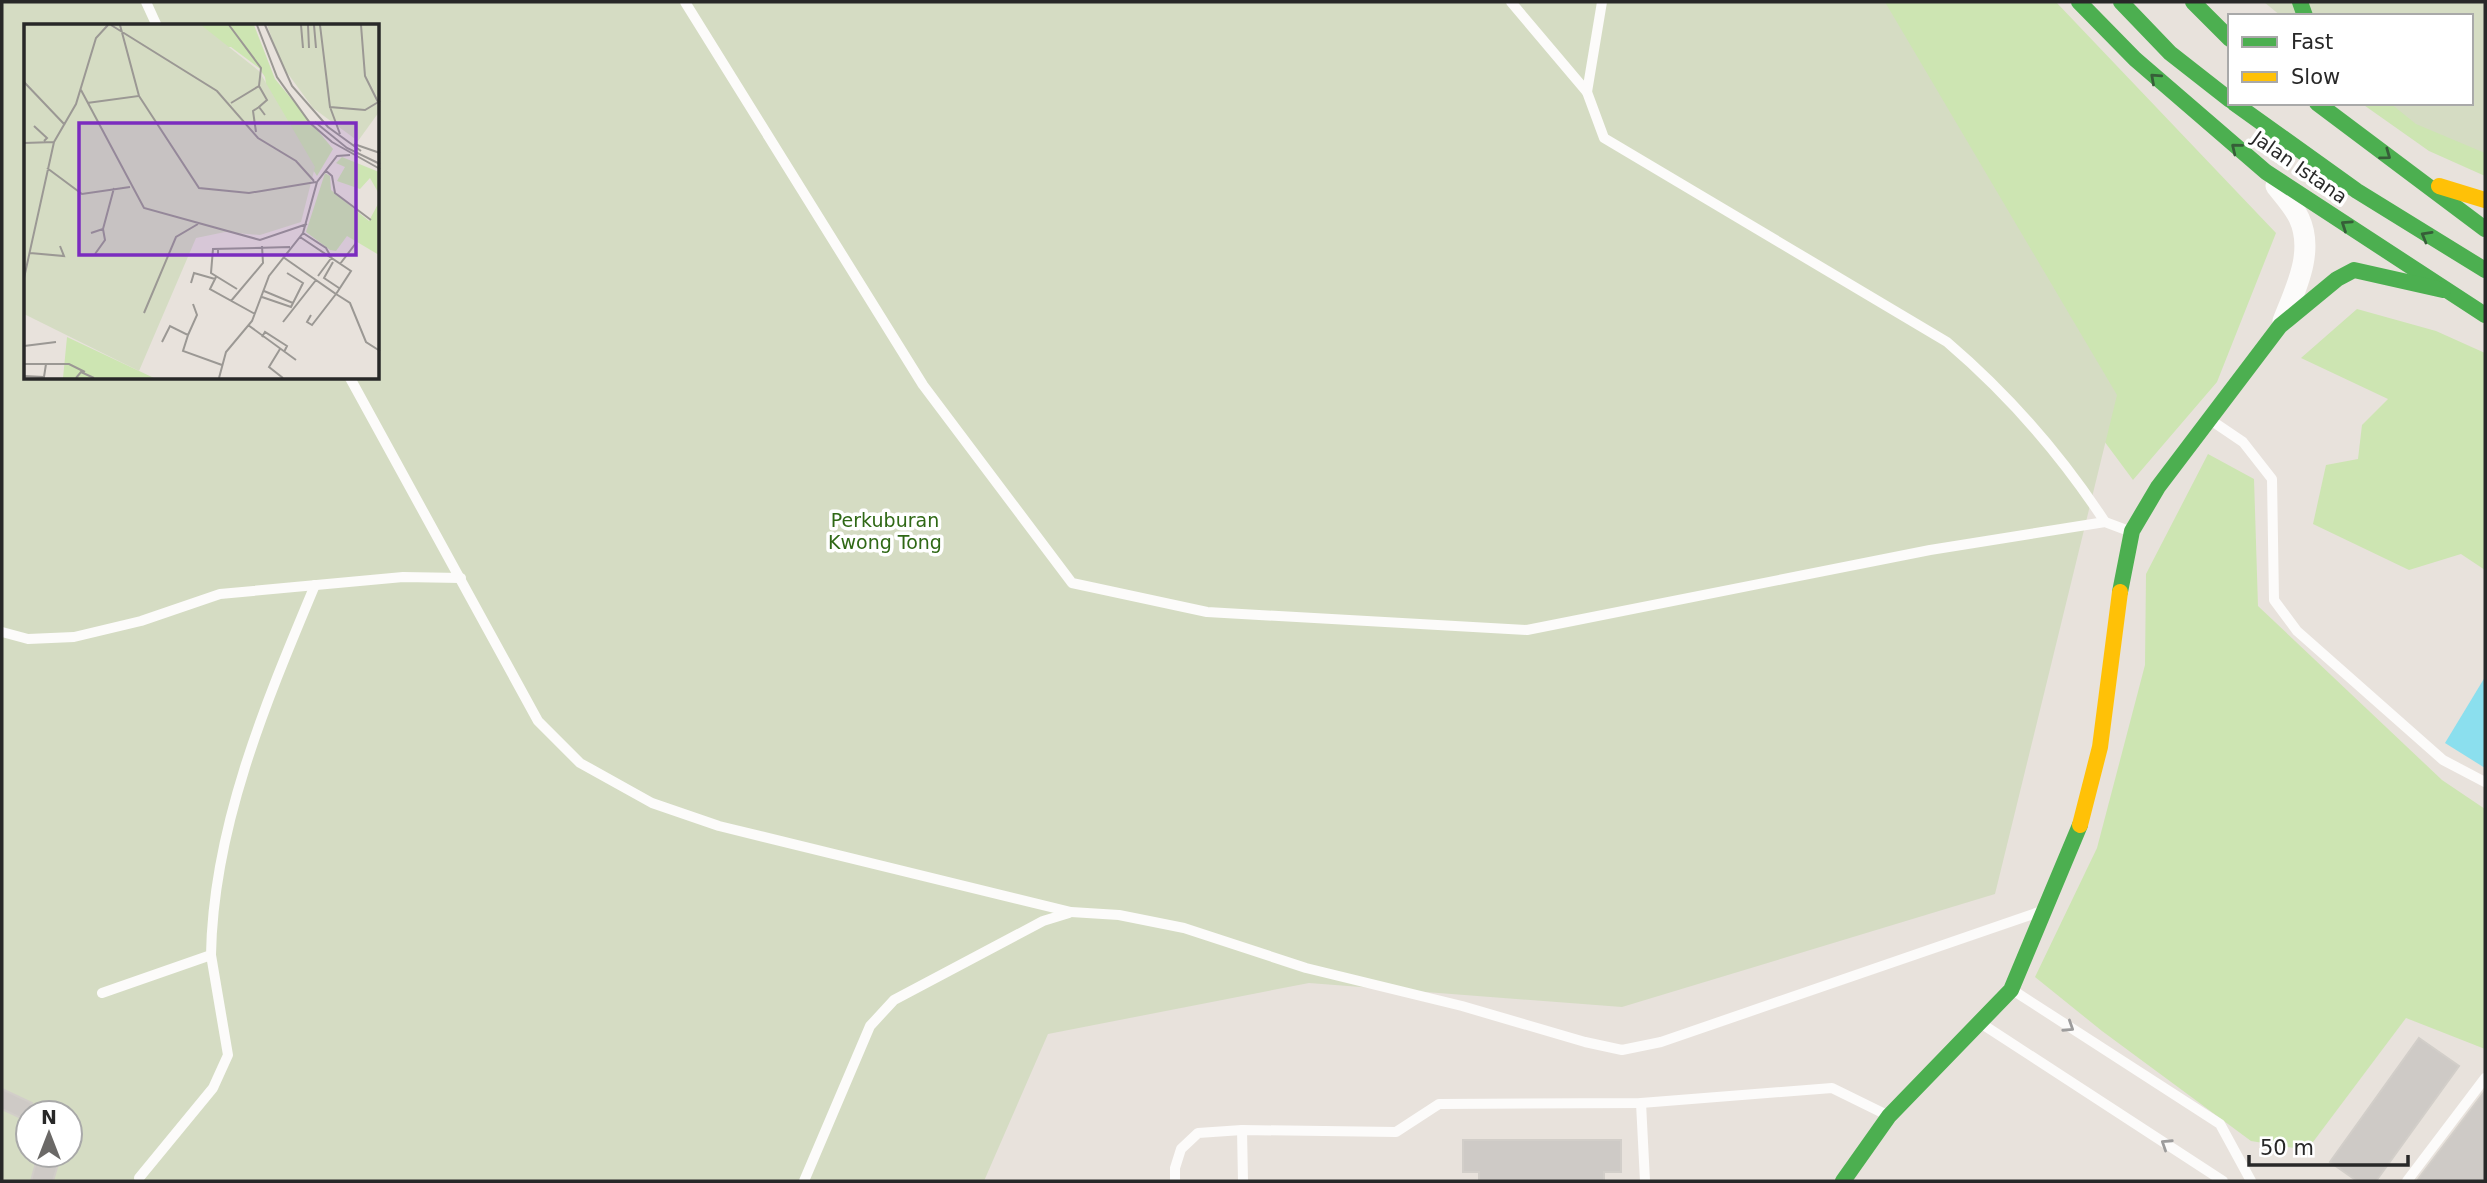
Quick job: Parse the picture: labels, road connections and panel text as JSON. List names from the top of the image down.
{
  "streets": {
    "main road": ["Jalan Istana"]
  },
  "parks": ["Perkuburan Kwong Tong"],
  "legend": ["Fast", "Slow"],
  "scale_bar": "50 m",
  "north": "top"
}
